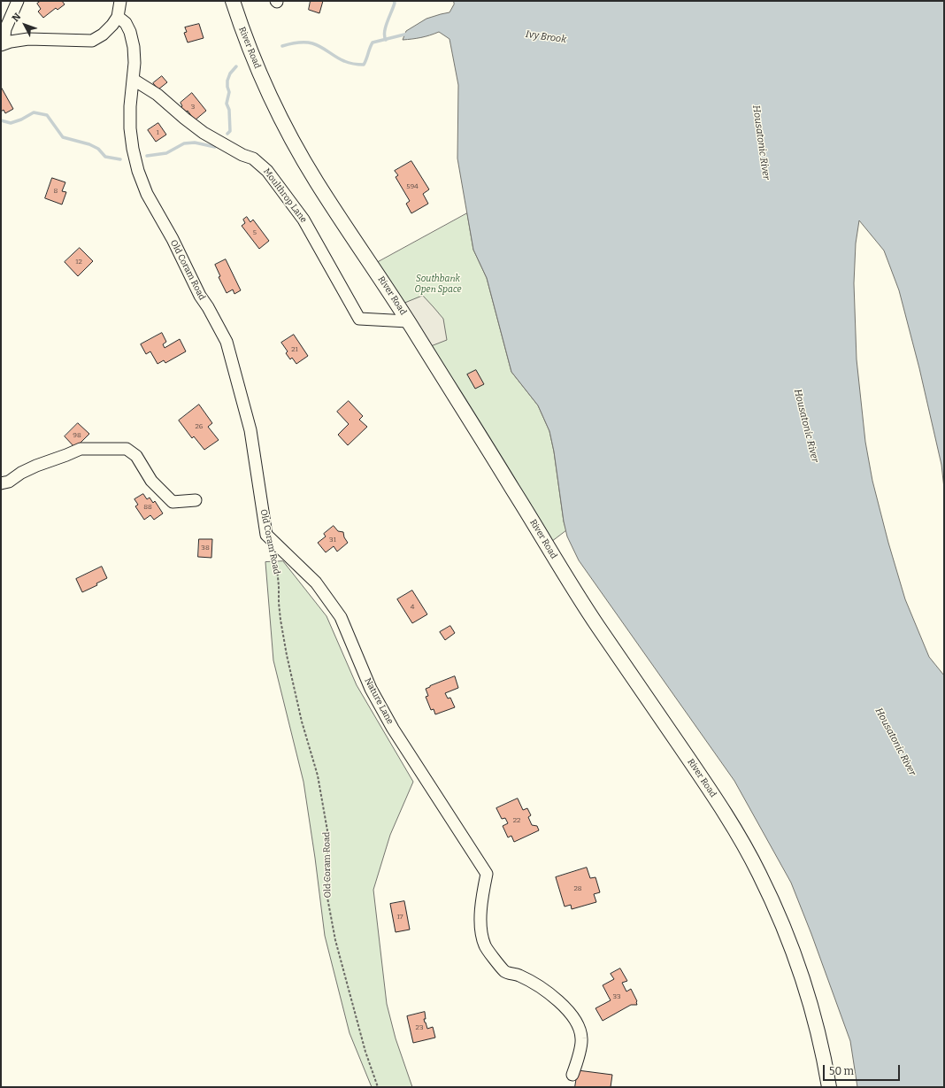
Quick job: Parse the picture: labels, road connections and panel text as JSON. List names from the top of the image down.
{
  "streets": {
    "main road": ["River Road"],
    "street": ["Moulthrop Lane", "Old Coram Road", "Nature Lane"]
  },
  "crossings": [
    ["River Road", "Moulthrop Lane"],
    ["Moulthrop Lane", "Old Coram Road"],
    ["Old Coram Road", "Nature Lane"]
  ],
  "water": ["Ivy Brook", "Housatonic River"],
  "parks": ["Southbank Open Space"],
  "house_numbers": [
    "3",
    "1",
    "594",
    "8",
    "5",
    "12",
    "21",
    "26",
    "98",
    "88",
    "31",
    "38",
    "4",
    "22",
    "28",
    "17",
    "33",
    "23"
  ],
  "scale_bar": "50 m",
  "north": "top left"
}
